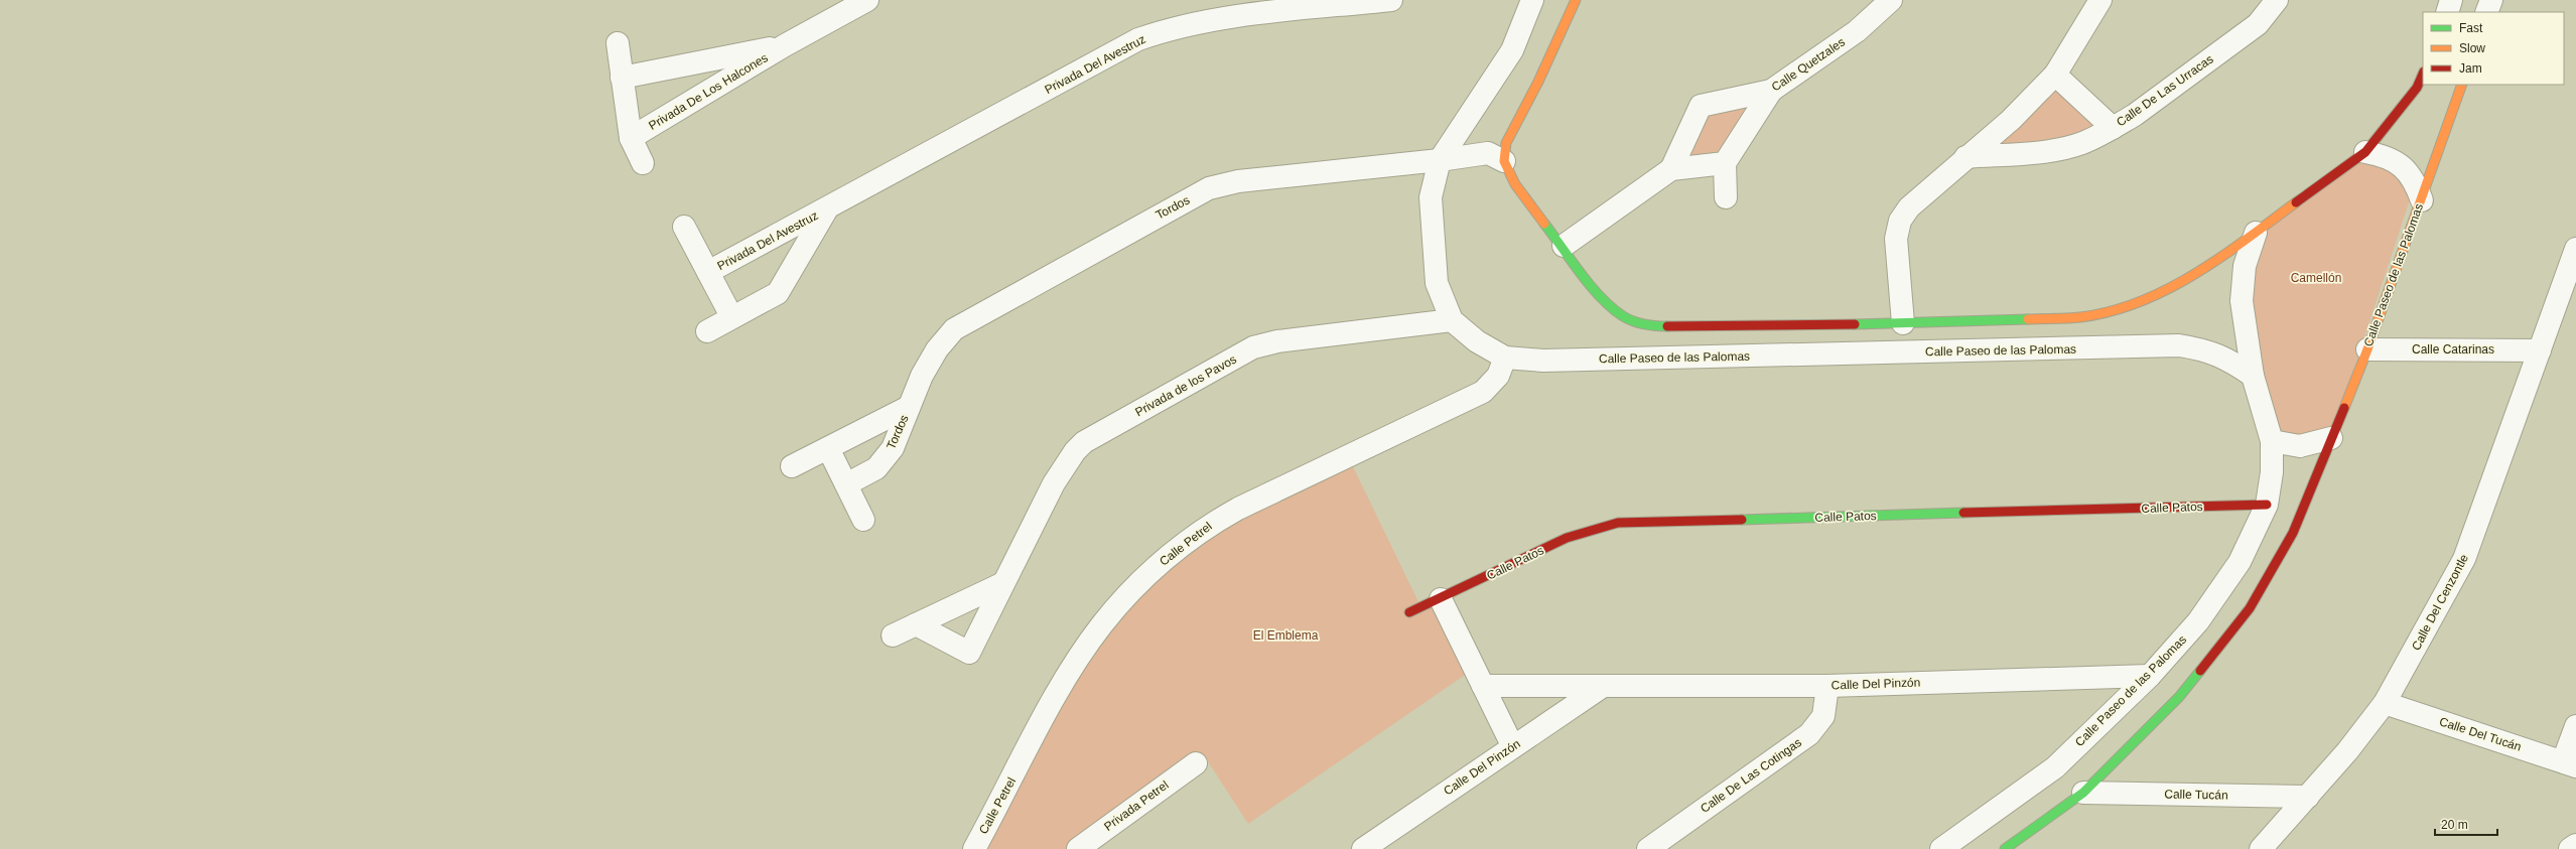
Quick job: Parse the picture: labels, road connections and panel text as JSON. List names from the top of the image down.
{
  "streets": {
    "street": [
      "Privada Del Avestruz",
      "Calle Quetzales",
      "Calle De Las Urracas",
      "Privada De Los Halcones",
      "Tordos",
      "Calle Paseo de las Palomas",
      "Calle Catarinas",
      "Privada de los Pavos",
      "Calle Patos",
      "Calle Petrel",
      "Calle Del Cenzontle",
      "Calle Del Pinzón",
      "Calle Del Tucán",
      "Calle De Las Cotingas",
      "Calle Tucán",
      "Privada Petrel"
    ]
  },
  "crossings": [
    ["Tordos", "Calle Paseo de las Palomas"],
    ["Calle Paseo de las Palomas", "Calle Catarinas"],
    ["Calle Paseo de las Palomas", "Privada de los Pavos"],
    ["Calle Paseo de las Palomas", "Calle Patos"],
    ["Calle Paseo de las Palomas", "Calle Petrel"],
    ["Calle Paseo de las Palomas", "Calle Del Pinzón"],
    ["Calle Paseo de las Palomas", "Calle Tucán"],
    ["Calle Catarinas", "Calle Del Cenzontle"],
    ["Calle Del Cenzontle", "Calle Del Tucán"],
    ["Calle Del Cenzontle", "Calle Tucán"],
    ["Calle Del Pinzón", "Calle De Las Cotingas"]
  ],
  "parks": ["Camellón", "El Emblema"],
  "legend": ["Fast", "Slow", "Jam"],
  "scale_bar": "20 m"
}
